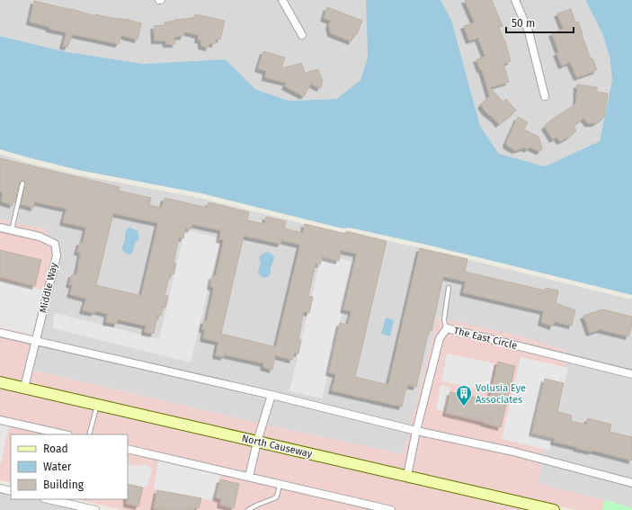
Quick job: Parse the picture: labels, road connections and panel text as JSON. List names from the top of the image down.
{
  "streets": {
    "main road": ["North Causeway"],
    "street": ["Middle Way", "The East Circle"]
  },
  "crossings": [
    ["Middle Way", "North Causeway"],
    ["The East Circle", "North Causeway"]
  ],
  "places": {
    "building": ["Volusia Eye Associates"]
  },
  "legend": ["Road", "Water", "Building"],
  "scale_bar": "50 m"
}
